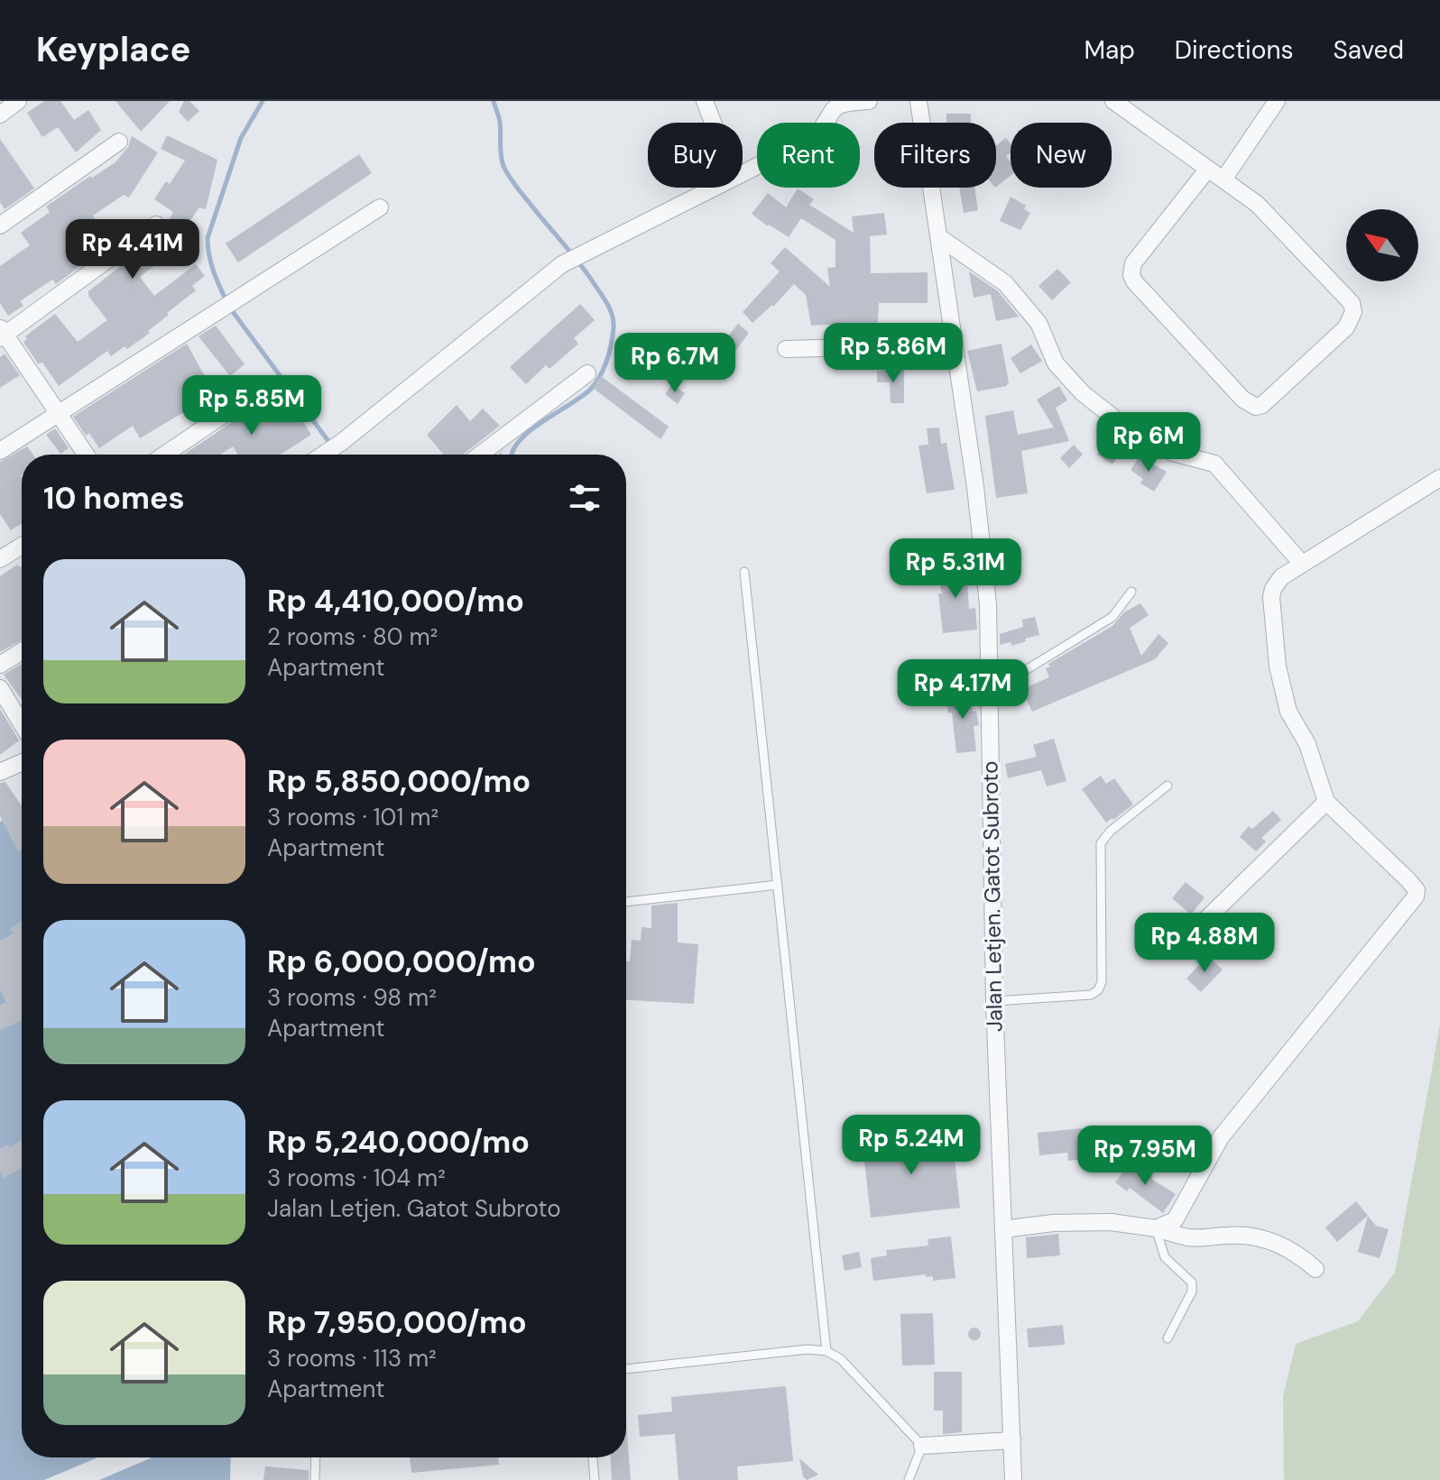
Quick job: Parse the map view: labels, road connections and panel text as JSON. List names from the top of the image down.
{
  "streets": {
    "street": ["Jalan Letjen. Gatot Subroto"]
  },
  "north": "top left",
  "page": {
    "header": "Keyplace",
    "nav": ["Map", "Directions", "Saved"],
    "chip": [
      "Buy",
      "Rent",
      "Filters",
      "New"
    ],
    "price": [
      "Rp 4.41M",
      "Rp 5.86M",
      "Rp 6.7M",
      "Rp 5.85M",
      "Rp 6M",
      "Rp 5.31M",
      "Rp 4.17M",
      "Rp 4.88M",
      "Rp 5.24M",
      "Rp 7.95M"
    ],
    "heading": "10 homes",
    "list": [
      {
        "name": "Rp 4,410,000/mo",
        "note": "2 rooms · 80 m² · Apartment"
      },
      {
        "name": "Rp 5,850,000/mo",
        "note": "3 rooms · 101 m² · Apartment"
      },
      {
        "name": "Rp 6,000,000/mo",
        "note": "3 rooms · 98 m² · Apartment"
      },
      {
        "name": "Rp 5,240,000/mo",
        "note": "3 rooms · 104 m² · Jalan Letjen. Gatot Subroto"
      },
      {
        "name": "Rp 7,950,000/mo",
        "note": "3 rooms · 113 m² · Apartment"
      }
    ]
  }
}
